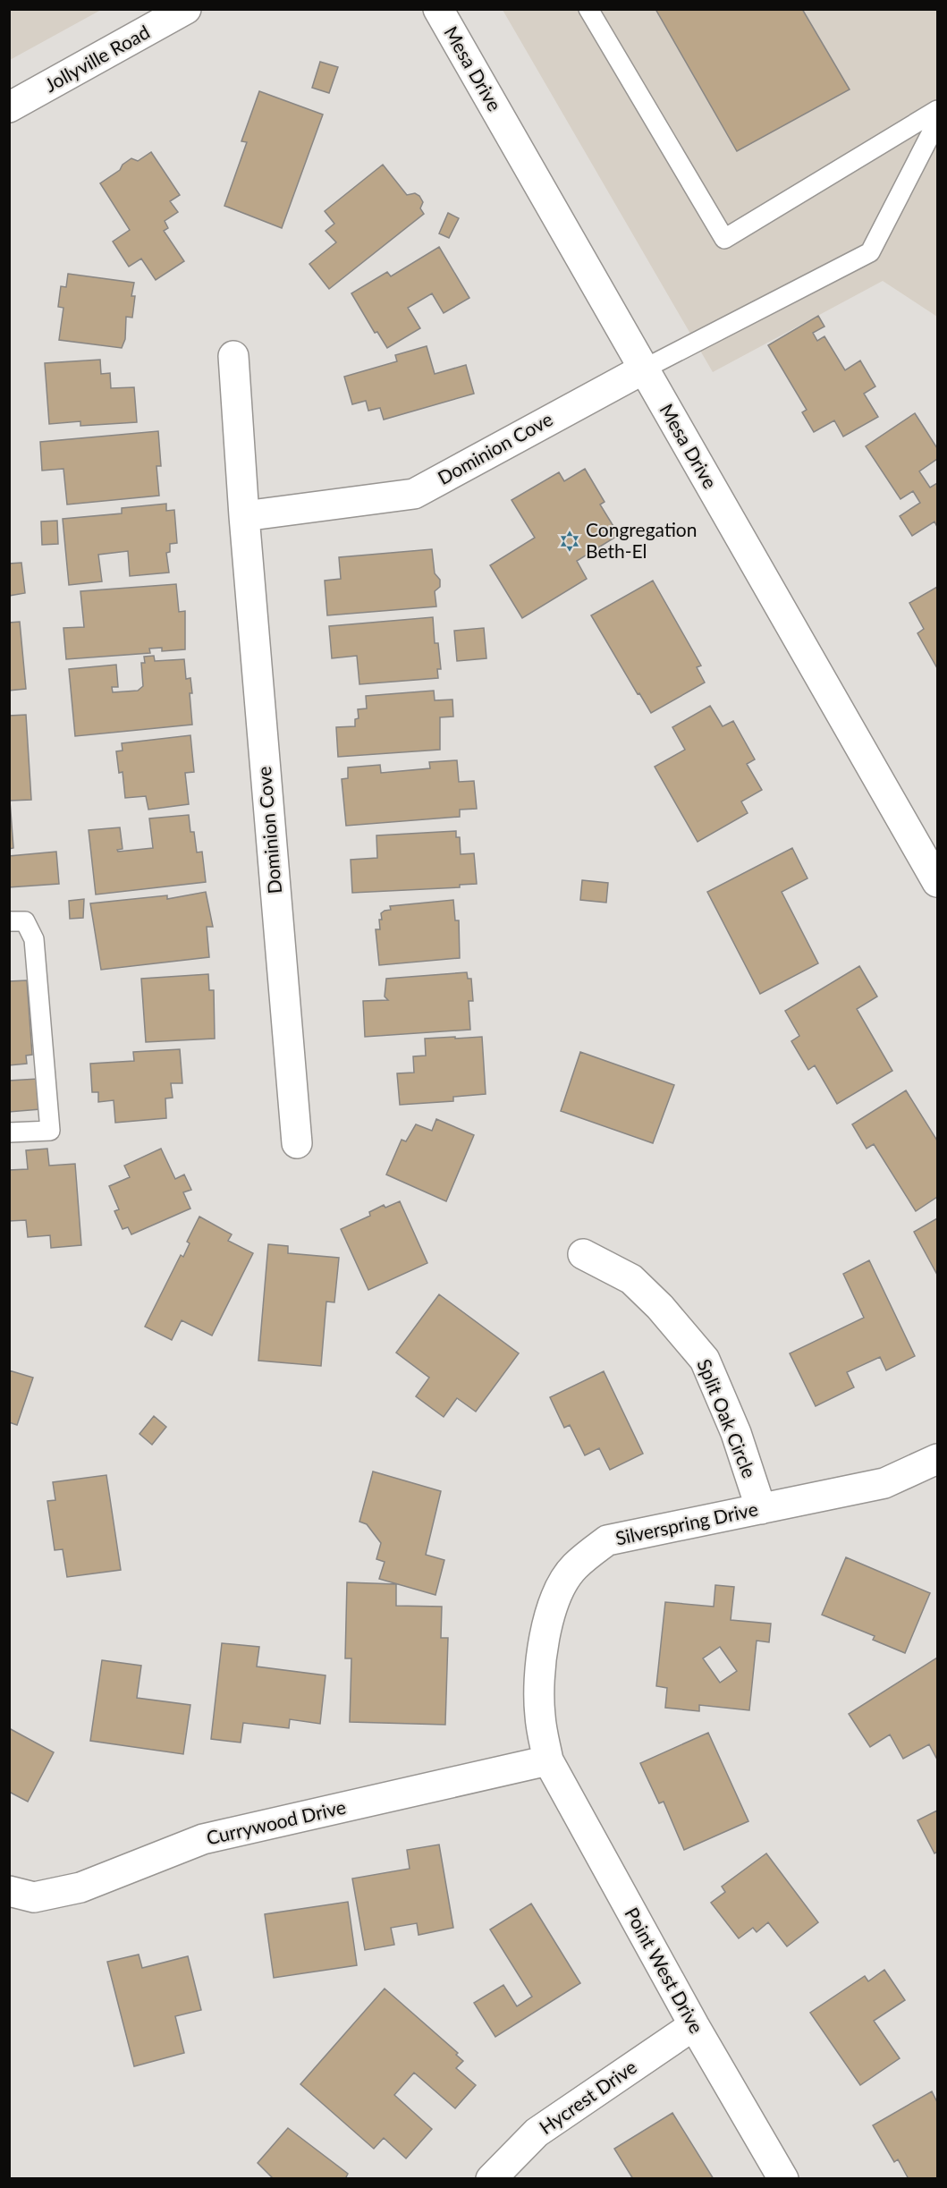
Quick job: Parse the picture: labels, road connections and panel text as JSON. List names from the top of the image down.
{
  "streets": {
    "street": [
      "Jollyville Road",
      "Mesa Drive",
      "Dominion Cove",
      "Split Oak Circle",
      "Silverspring Drive",
      "Currywood Drive",
      "Point West Drive",
      "Hycrest Drive"
    ]
  },
  "crossings": [
    ["Mesa Drive", "Dominion Cove"],
    ["Split Oak Circle", "Silverspring Drive"],
    ["Silverspring Drive", "Currywood Drive"],
    ["Silverspring Drive", "Point West Drive"],
    ["Currywood Drive", "Point West Drive"],
    ["Point West Drive", "Hycrest Drive"]
  ],
  "places": {
    "synagogue": ["Congregation Beth-El"]
  }
}
